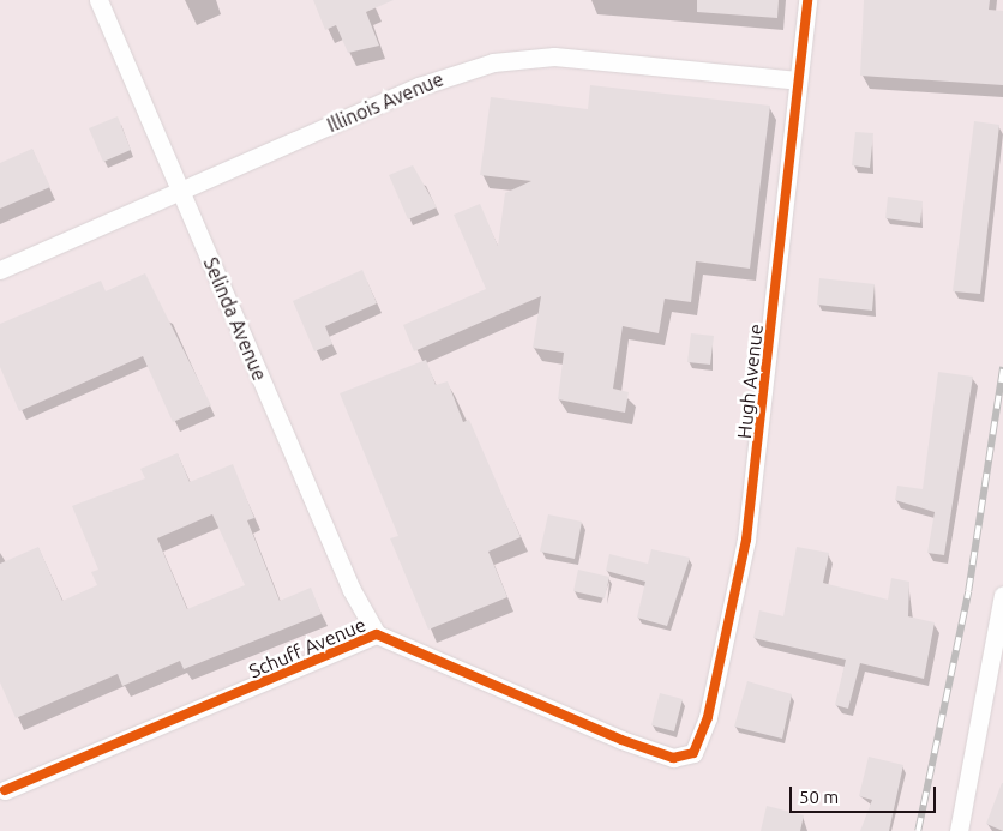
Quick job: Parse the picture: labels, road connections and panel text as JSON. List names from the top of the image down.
{
  "streets": {
    "street": [
      "Illinois Avenue",
      "Selinda Avenue",
      "Hugh Avenue",
      "Schuff Avenue"
    ]
  },
  "crossings": [
    ["Illinois Avenue", "Selinda Avenue"],
    ["Illinois Avenue", "Hugh Avenue"],
    ["Selinda Avenue", "Schuff Avenue"],
    ["Hugh Avenue", "Schuff Avenue"]
  ],
  "scale_bar": "50 m"
}
